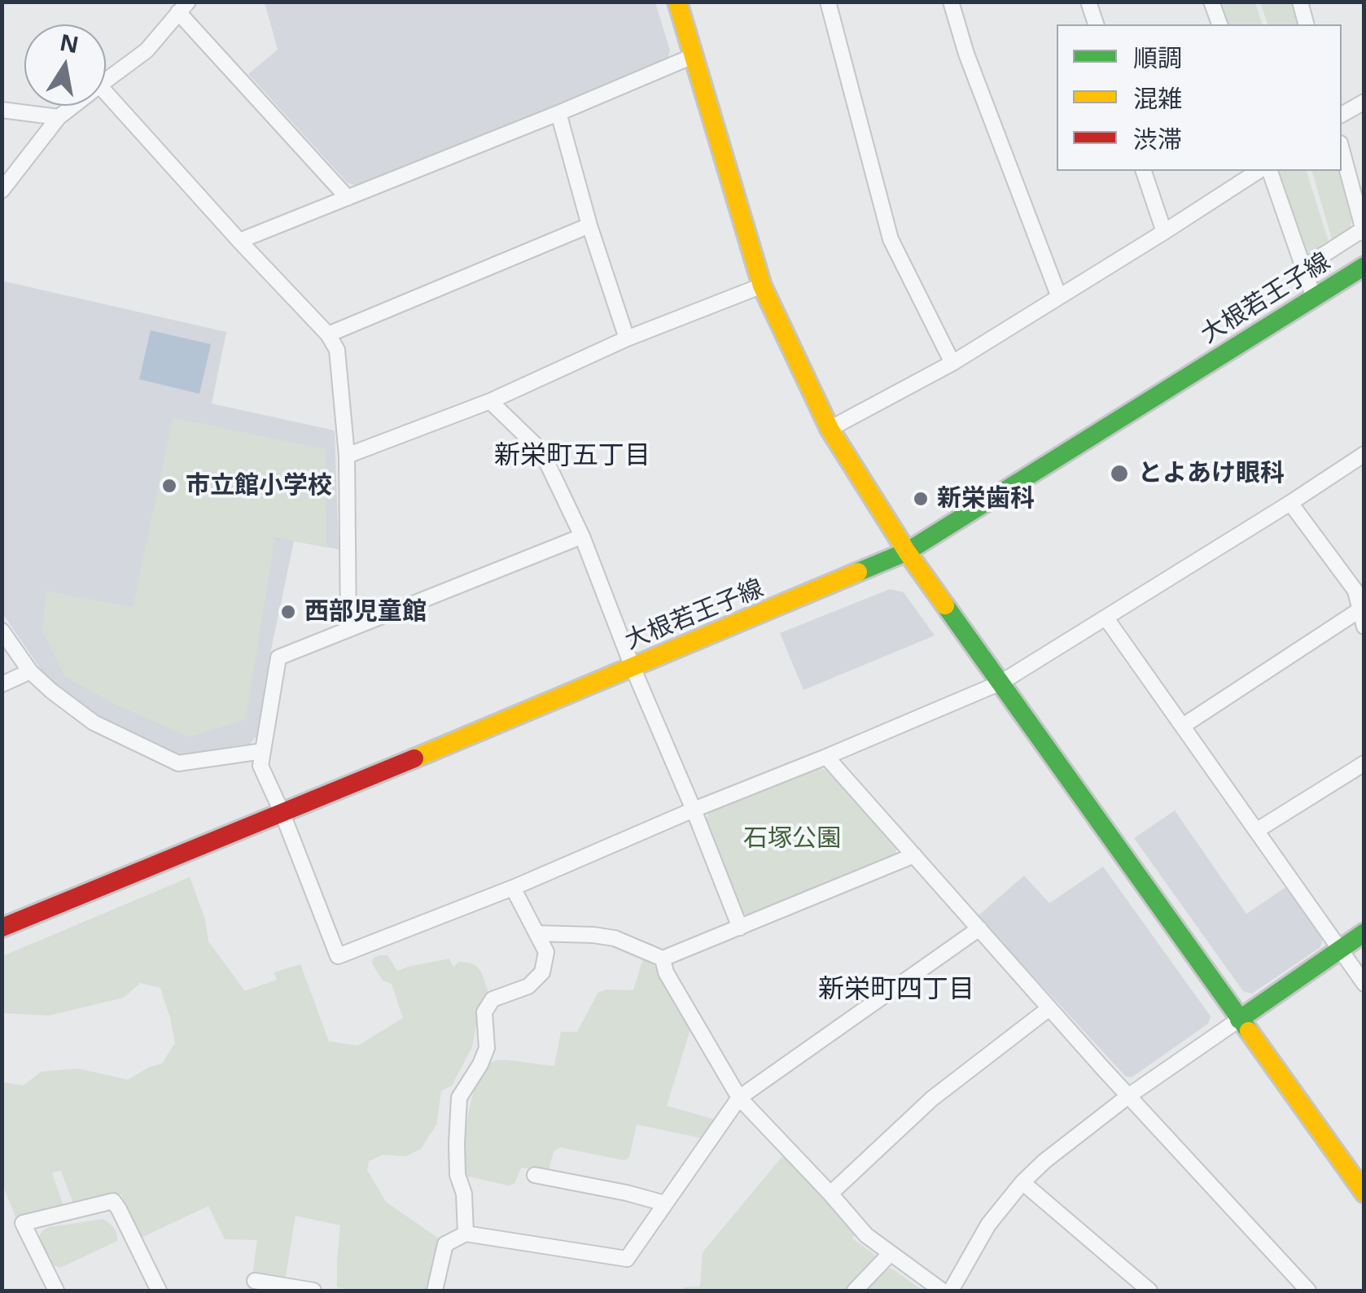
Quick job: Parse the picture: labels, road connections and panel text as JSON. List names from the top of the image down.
{
  "streets": {
    "street": ["大根若王子線"]
  },
  "districts": ["新栄町五丁目", "新栄町四丁目"],
  "parks": ["石塚公園"],
  "places": [
    "とよあけ眼科",
    "市立館小学校",
    "新栄歯科",
    "西部児童館"
  ],
  "legend": ["順調", "混雑", "渋滞"],
  "north": "top"
}
